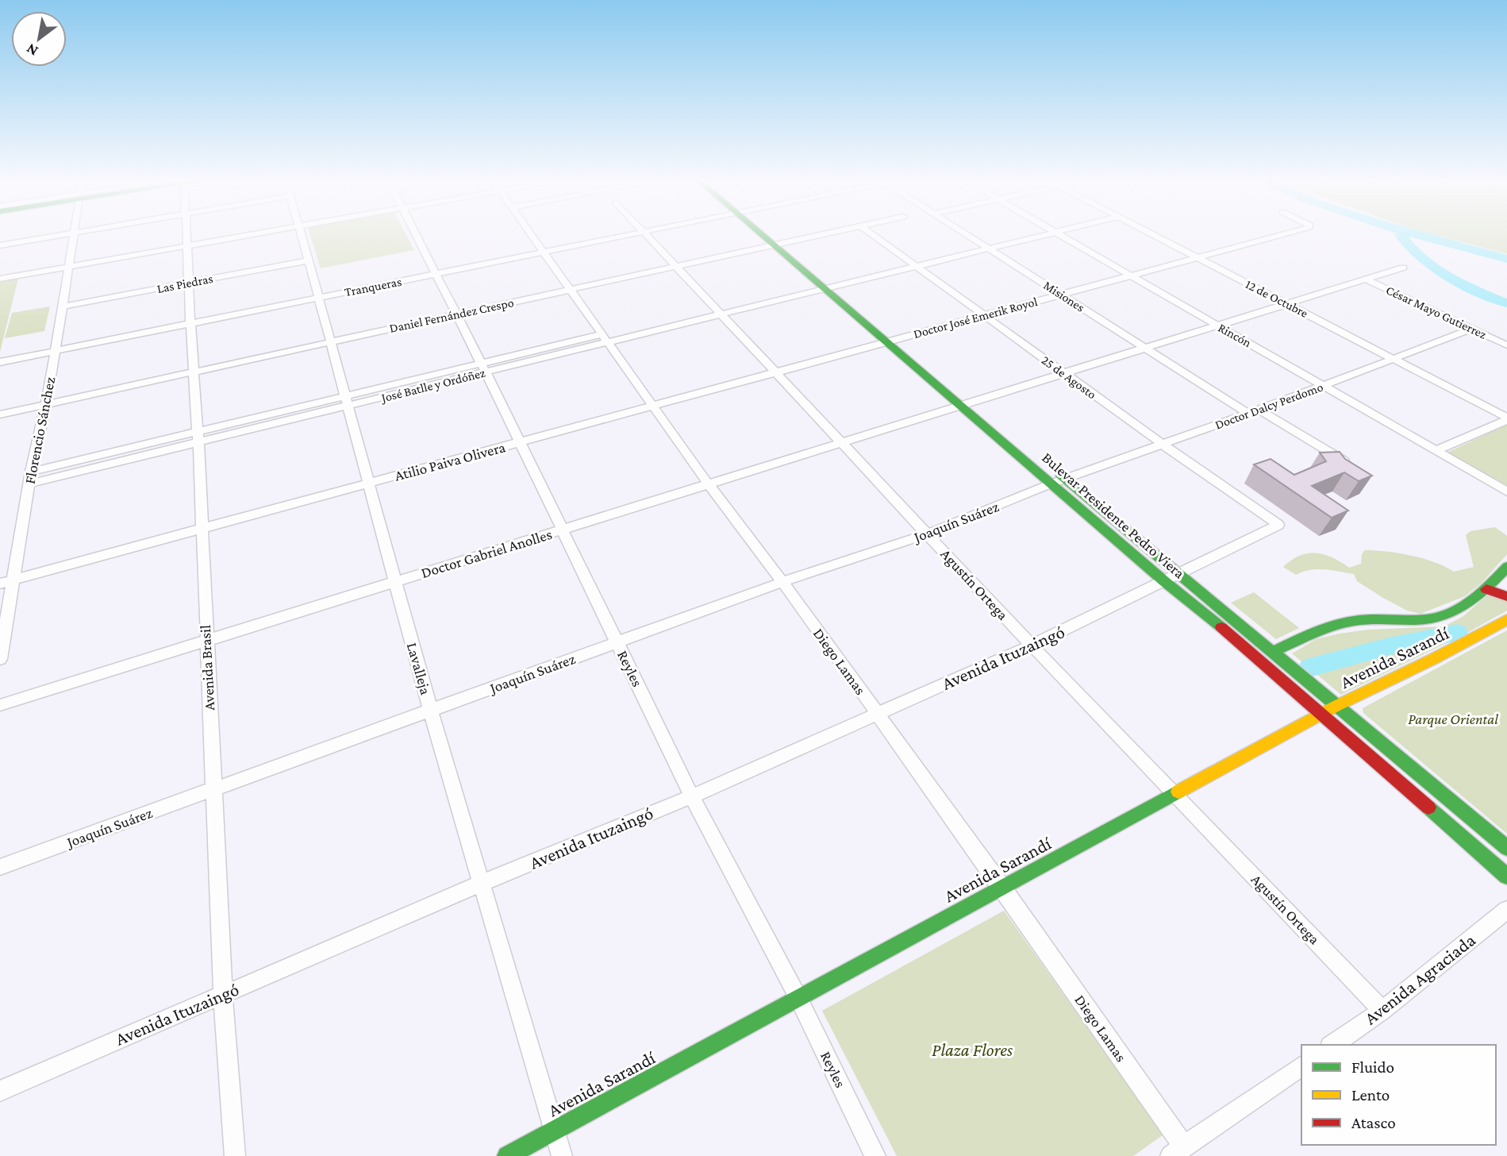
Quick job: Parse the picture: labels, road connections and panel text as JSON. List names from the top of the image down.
{
  "streets": {
    "main road": ["Bulevar Presidente Pedro Viera", "Avenida Sarandí"],
    "street": [
      "Las Piedras",
      "Tranqueras",
      "Misiones",
      "12 de Octubre",
      "César Mayo Gutierrez",
      "Daniel Fernández Crespo",
      "Doctor José Emerik Royol",
      "Rincón",
      "25 de Agosto",
      "José Batlle y Ordóñez",
      "Doctor Dalcy Perdomo",
      "Florencio Sánchez",
      "Atilio Paiva Olivera",
      "Joaquín Suárez",
      "Doctor Gabriel Anolles",
      "Agustín Ortega",
      "Avenida Ituzaingó",
      "Diego Lamas",
      "Avenida Brasil",
      "Lavalleja",
      "Reyles",
      "Avenida Agraciada"
    ]
  },
  "crossings": [
    ["Las Piedras", "Florencio Sánchez"],
    ["Las Piedras", "Avenida Brasil"],
    ["Las Piedras", "Lavalleja"],
    ["Tranqueras", "Florencio Sánchez"],
    ["Tranqueras", "Diego Lamas"],
    ["Tranqueras", "Avenida Brasil"],
    ["Tranqueras", "Lavalleja"],
    ["Tranqueras", "Reyles"],
    ["Misiones", "Doctor José Emerik Royol"],
    ["Misiones", "José Batlle y Ordóñez"],
    ["Misiones", "Doctor Dalcy Perdomo"],
    ["Misiones", "Doctor Gabriel Anolles"],
    ["12 de Octubre", "Doctor José Emerik Royol"],
    ["12 de Octubre", "Doctor Dalcy Perdomo"],
    ["12 de Octubre", "Doctor Gabriel Anolles"],
    ["César Mayo Gutierrez", "Doctor Dalcy Perdomo"],
    ["César Mayo Gutierrez", "Doctor Gabriel Anolles"],
    ["Daniel Fernández Crespo", "Florencio Sánchez"],
    ["Daniel Fernández Crespo", "Bulevar Presidente Pedro Viera"],
    ["Daniel Fernández Crespo", "Agustín Ortega"],
    ["Daniel Fernández Crespo", "Diego Lamas"],
    ["Daniel Fernández Crespo", "Avenida Brasil"],
    ["Daniel Fernández Crespo", "Lavalleja"],
    ["Daniel Fernández Crespo", "Reyles"],
    ["Doctor José Emerik Royol", "Rincón"],
    ["Doctor José Emerik Royol", "25 de Agosto"],
    ["Doctor José Emerik Royol", "Atilio Paiva Olivera"],
    ["Doctor José Emerik Royol", "Bulevar Presidente Pedro Viera"],
    ["Rincón", "Doctor Dalcy Perdomo"],
    ["Rincón", "Doctor Gabriel Anolles"],
    ["25 de Agosto", "José Batlle y Ordóñez"],
    ["25 de Agosto", "Doctor Dalcy Perdomo"],
    ["25 de Agosto", "Doctor Gabriel Anolles"],
    ["25 de Agosto", "Avenida Ituzaingó"],
    ["José Batlle y Ordóñez", "Florencio Sánchez"],
    ["José Batlle y Ordóñez", "Bulevar Presidente Pedro Viera"],
    ["José Batlle y Ordóñez", "Agustín Ortega"],
    ["José Batlle y Ordóñez", "Diego Lamas"],
    ["José Batlle y Ordóñez", "Avenida Brasil"],
    ["José Batlle y Ordóñez", "Lavalleja"],
    ["José Batlle y Ordóñez", "Reyles"],
    ["Doctor Dalcy Perdomo", "Bulevar Presidente Pedro Viera"],
    ["Doctor Dalcy Perdomo", "Joaquín Suárez"],
    ["Florencio Sánchez", "Atilio Paiva Olivera"],
    ["Atilio Paiva Olivera", "Bulevar Presidente Pedro Viera"],
    ["Atilio Paiva Olivera", "Agustín Ortega"],
    ["Atilio Paiva Olivera", "Diego Lamas"],
    ["Atilio Paiva Olivera", "Avenida Brasil"],
    ["Atilio Paiva Olivera", "Lavalleja"],
    ["Atilio Paiva Olivera", "Reyles"],
    ["Bulevar Presidente Pedro Viera", "Joaquín Suárez"],
    ["Bulevar Presidente Pedro Viera", "Doctor Gabriel Anolles"],
    ["Bulevar Presidente Pedro Viera", "Avenida Ituzaingó"],
    ["Bulevar Presidente Pedro Viera", "Avenida Sarandí"],
    ["Joaquín Suárez", "Agustín Ortega"],
    ["Joaquín Suárez", "Diego Lamas"],
    ["Joaquín Suárez", "Avenida Brasil"],
    ["Joaquín Suárez", "Lavalleja"],
    ["Joaquín Suárez", "Reyles"],
    ["Doctor Gabriel Anolles", "Agustín Ortega"],
    ["Doctor Gabriel Anolles", "Diego Lamas"],
    ["Doctor Gabriel Anolles", "Avenida Brasil"],
    ["Doctor Gabriel Anolles", "Lavalleja"],
    ["Doctor Gabriel Anolles", "Reyles"],
    ["Agustín Ortega", "Avenida Ituzaingó"],
    ["Agustín Ortega", "Avenida Sarandí"],
    ["Agustín Ortega", "Avenida Agraciada"],
    ["Avenida Ituzaingó", "Diego Lamas"],
    ["Avenida Ituzaingó", "Avenida Brasil"],
    ["Avenida Ituzaingó", "Lavalleja"],
    ["Avenida Ituzaingó", "Reyles"],
    ["Avenida Sarandí", "Diego Lamas"],
    ["Avenida Sarandí", "Lavalleja"],
    ["Avenida Sarandí", "Reyles"]
  ],
  "parks": ["Parque Oriental", "Plaza Flores"],
  "legend": ["Fluido", "Lento", "Atasco"],
  "north": "bottom left"
}
